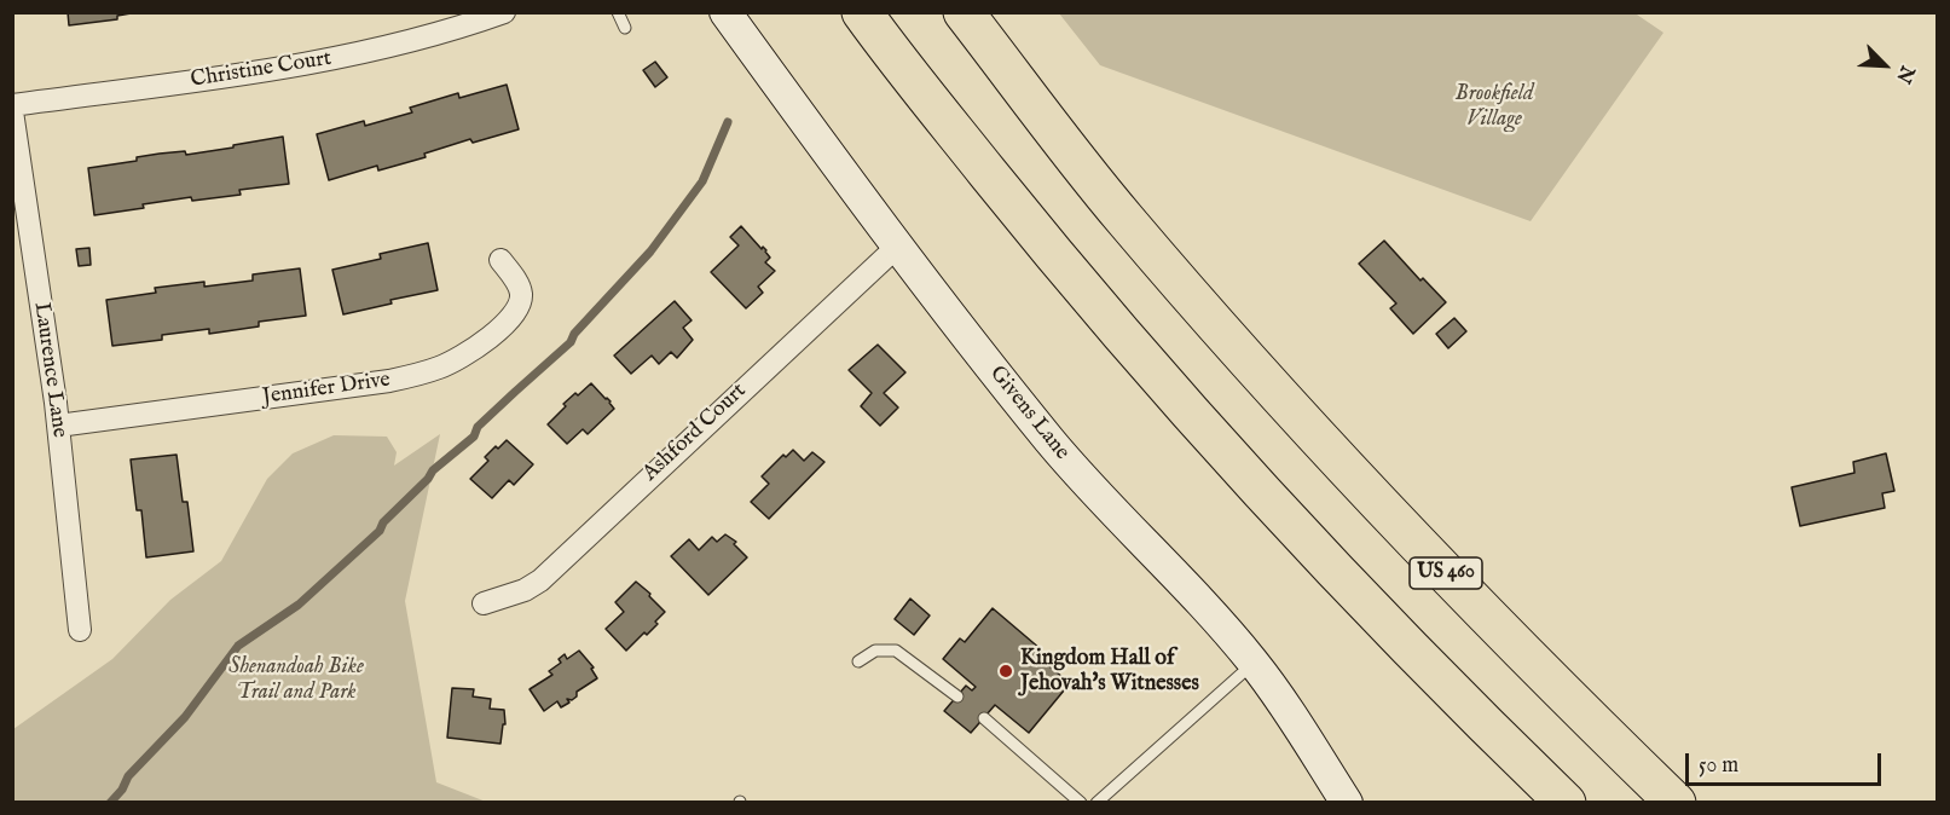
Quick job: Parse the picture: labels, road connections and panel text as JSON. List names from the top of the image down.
{
  "streets": {
    "highway": ["US 460"],
    "street": [
      "Christine Court",
      "Laurence Lane",
      "Jennifer Drive",
      "Givens Lane",
      "Ashford Court"
    ]
  },
  "crossings": [
    ["Laurence Lane", "Jennifer Drive"],
    ["Givens Lane", "Ashford Court"]
  ],
  "parks": ["Brookfield Village", "Shenandoah Bike Trail and Park"],
  "places": ["Kingdom Hall of Jehovah's Witnesses"],
  "scale_bar": "50 m",
  "north": "bottom right"
}
